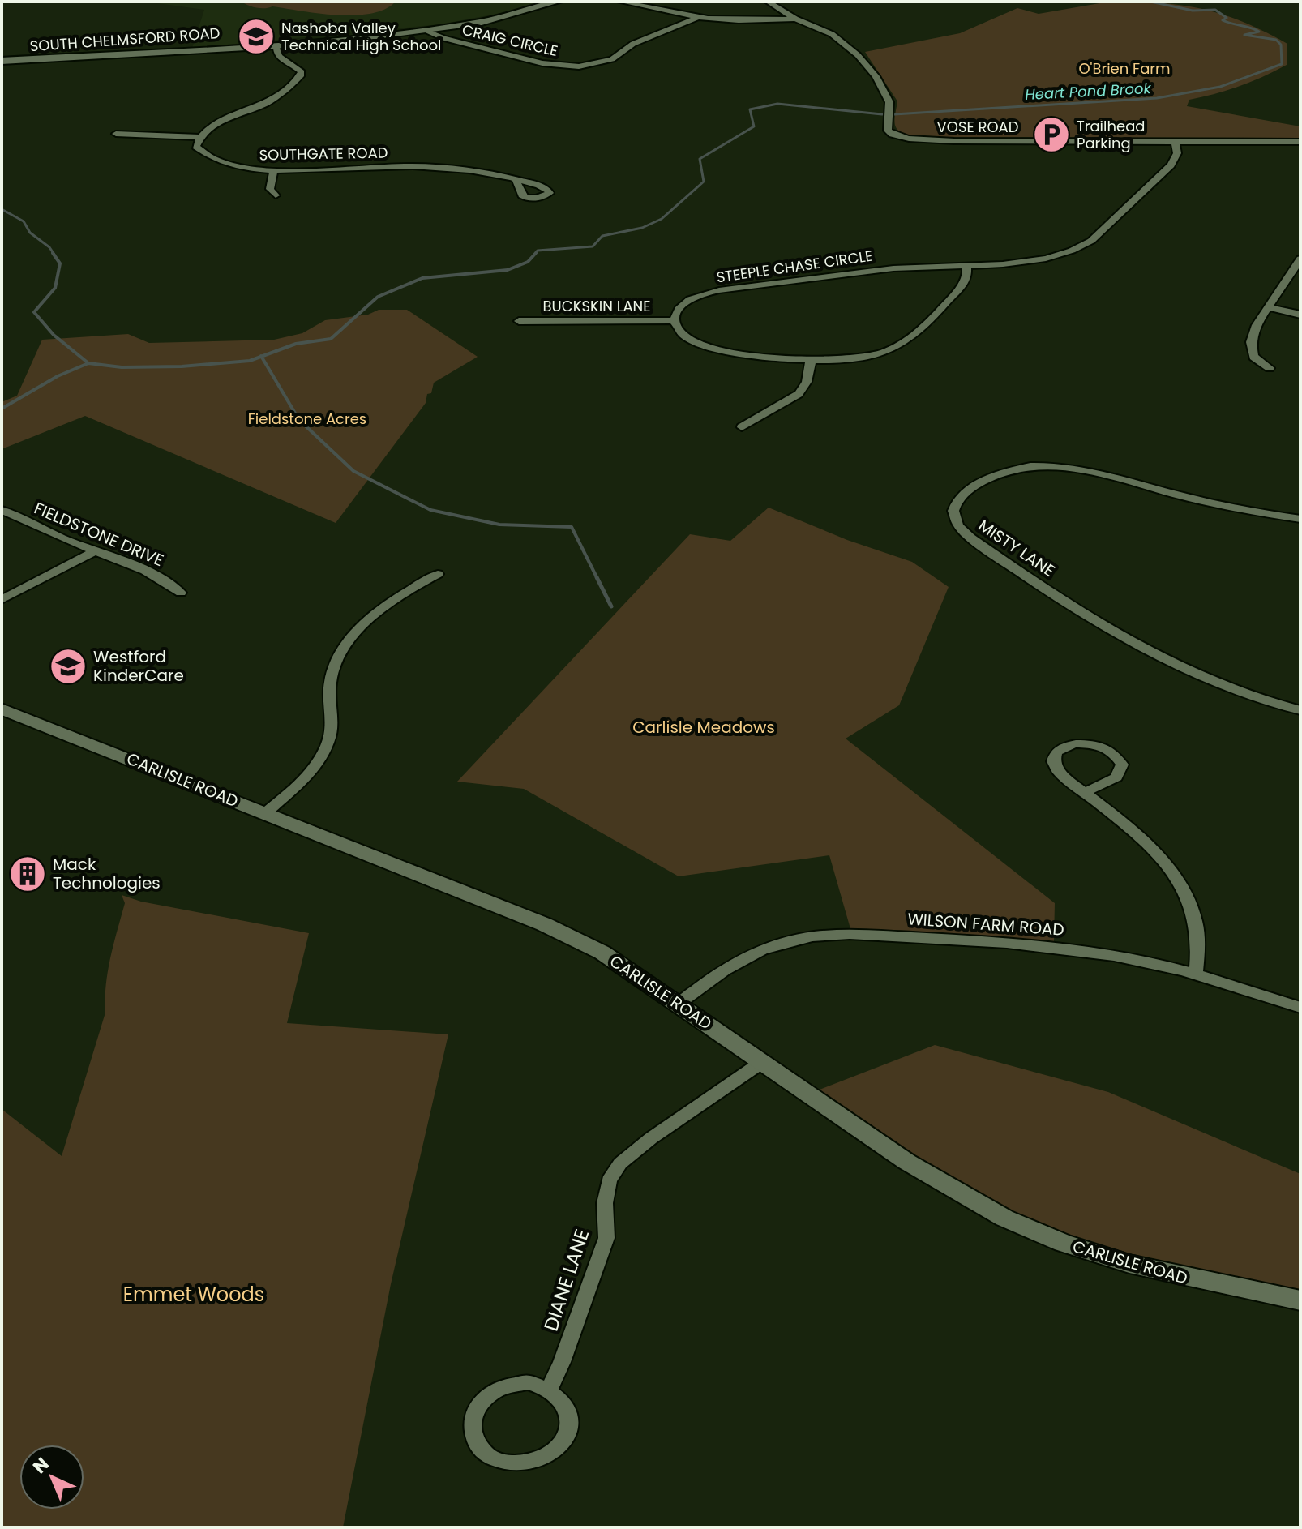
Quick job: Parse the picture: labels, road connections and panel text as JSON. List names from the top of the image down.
{
  "streets": {
    "main road": ["SOUTH CHELMSFORD ROAD", "CARLISLE ROAD"],
    "street": [
      "CRAIG CIRCLE",
      "VOSE ROAD",
      "SOUTHGATE ROAD",
      "STEEPLE CHASE CIRCLE",
      "BUCKSKIN LANE",
      "FIELDSTONE DRIVE",
      "MISTY LANE",
      "WILSON FARM ROAD",
      "DIANE LANE"
    ]
  },
  "crossings": [
    ["SOUTH CHELMSFORD ROAD", "CRAIG CIRCLE"],
    ["VOSE ROAD", "STEEPLE CHASE CIRCLE"],
    ["STEEPLE CHASE CIRCLE", "BUCKSKIN LANE"],
    ["CARLISLE ROAD", "WILSON FARM ROAD"],
    ["CARLISLE ROAD", "DIANE LANE"]
  ],
  "water": ["Heart Pond Brook"],
  "parks": [
    "O'Brien Farm",
    "Fieldstone Acres",
    "Carlisle Meadows",
    "Emmet Woods"
  ],
  "places": {
    "school or university": ["Nashoba Valley Technical High School", "Westford KinderCare"],
    "parking": ["Trailhead Parking"],
    "building": ["Mack Technologies"]
  },
  "north": "top left"
}
